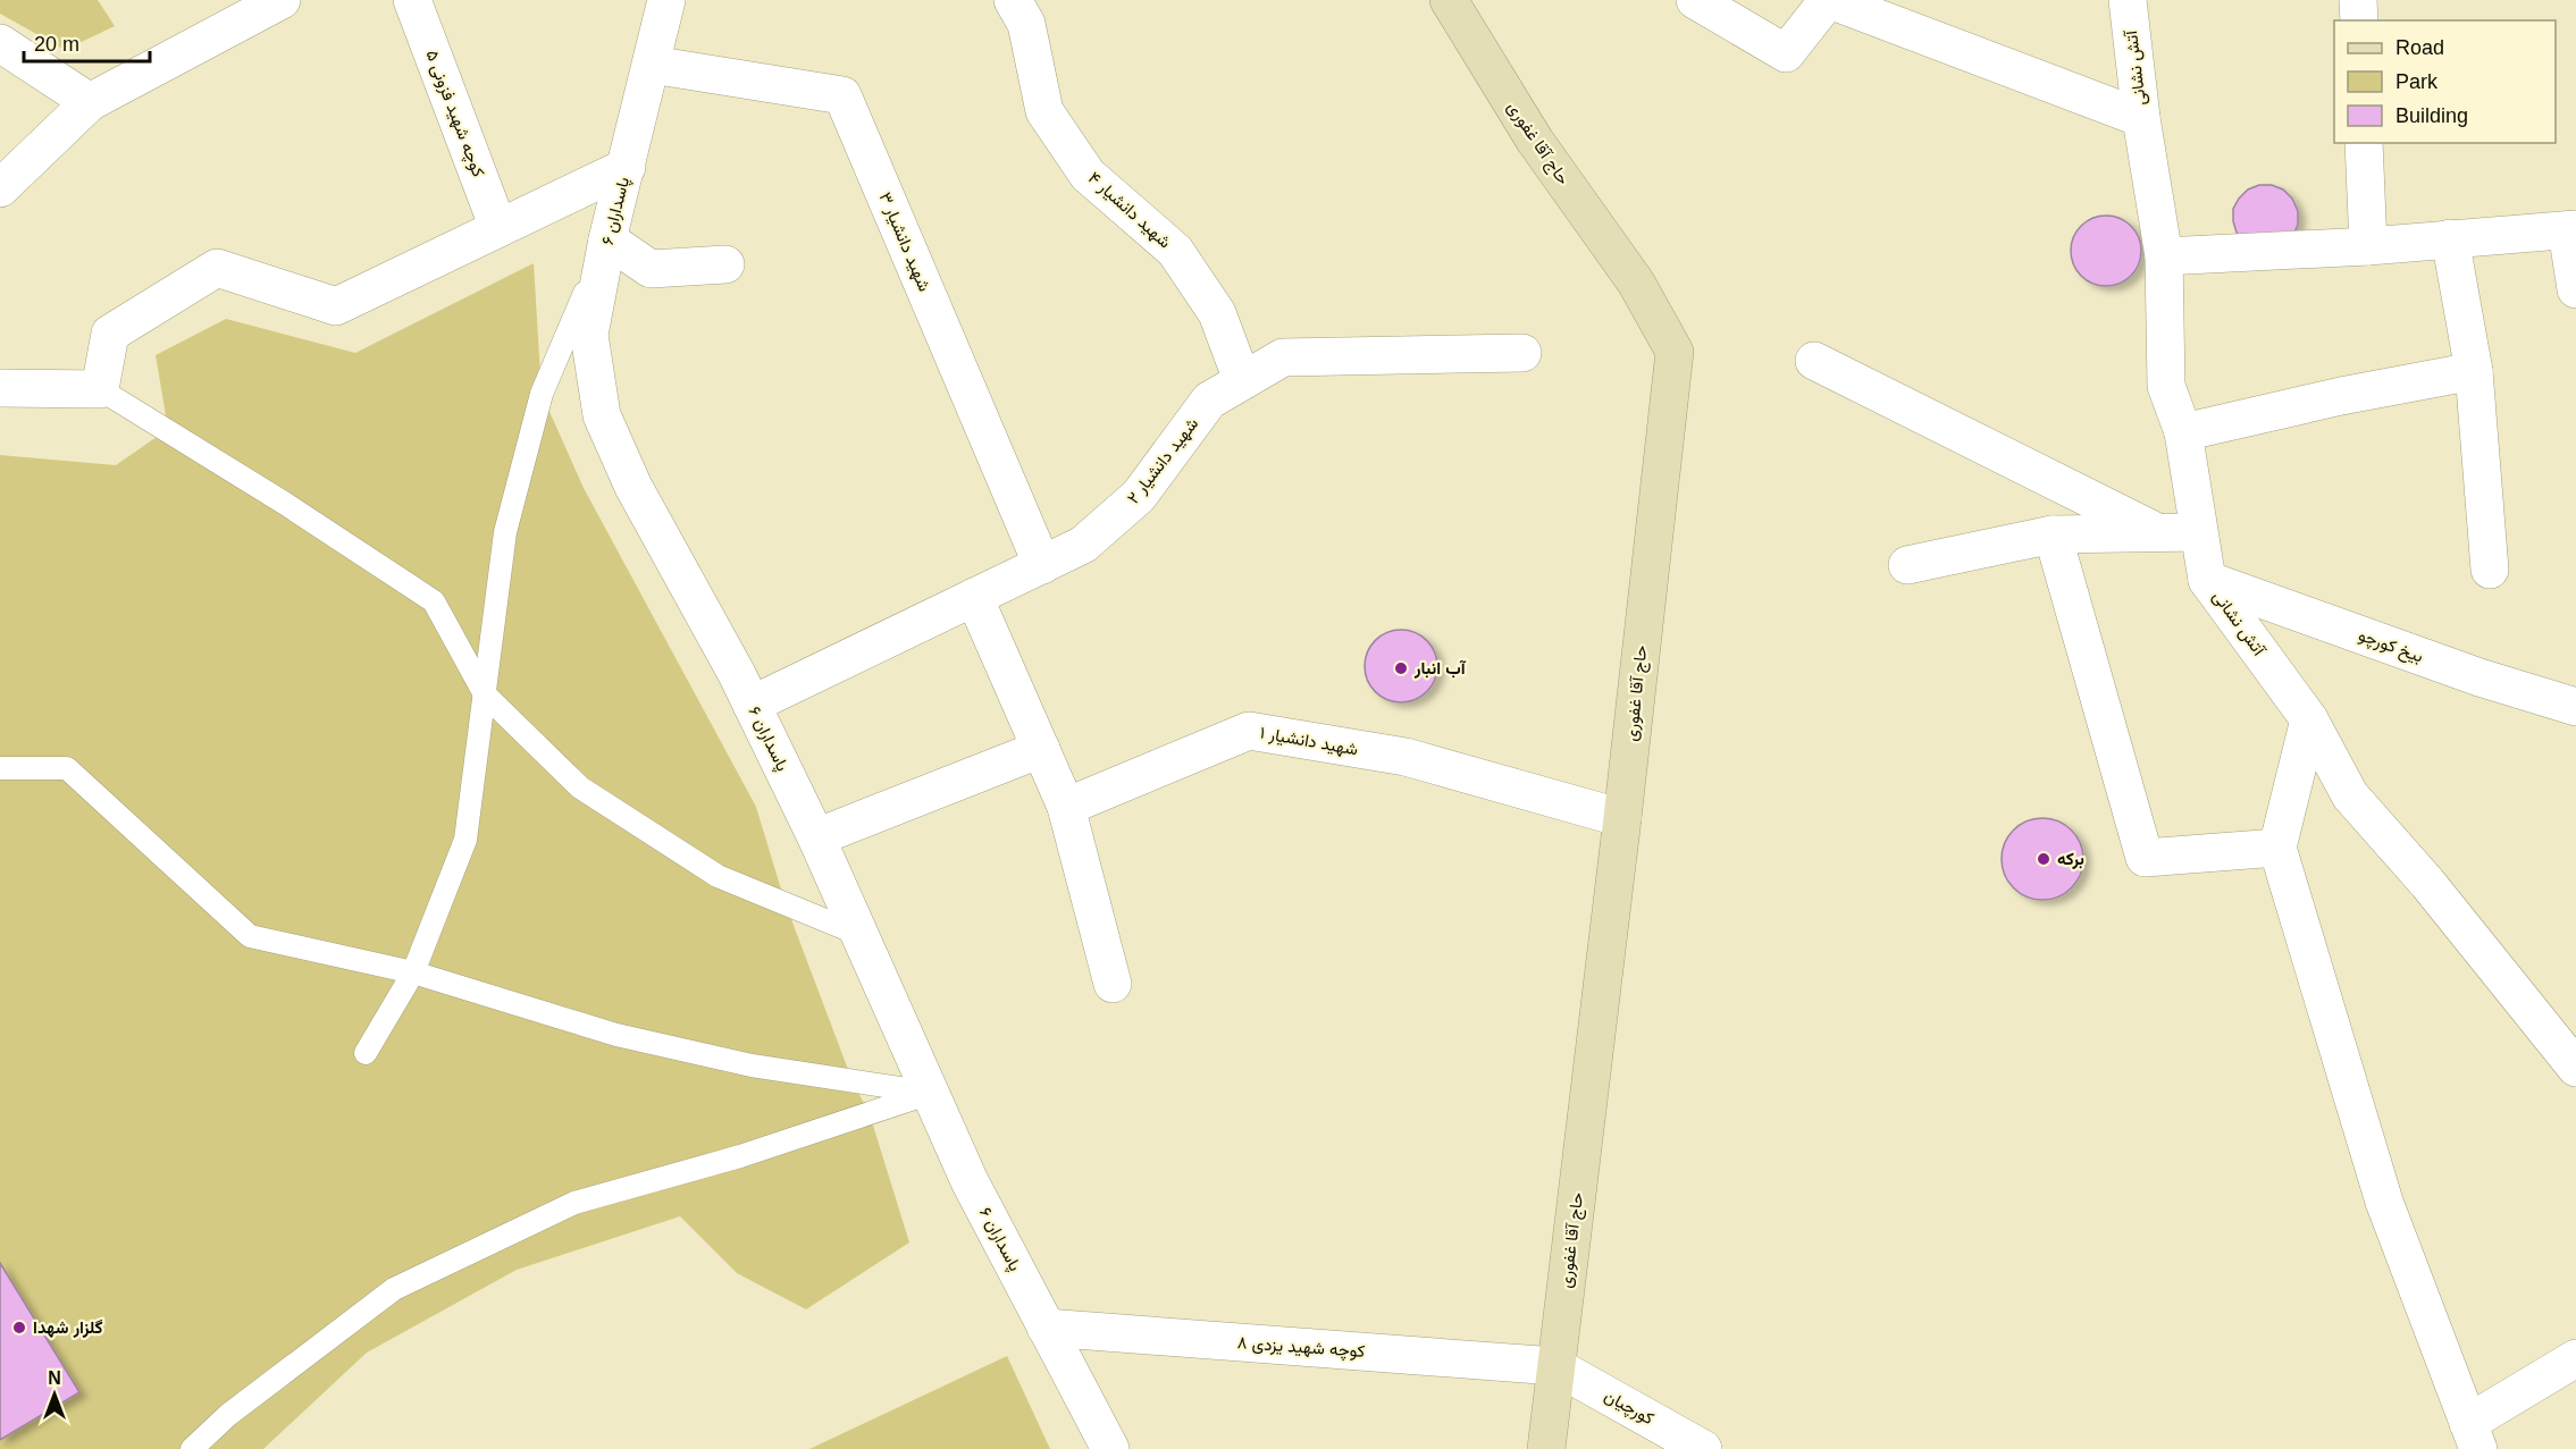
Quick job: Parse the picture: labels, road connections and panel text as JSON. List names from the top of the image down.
{
  "streets": {
    "main road": ["حاج آقا غفوری"],
    "street": [
      "آتش نشانی",
      "کوچه شهید فزونی ۵",
      "شهید دانشیار ۴",
      "پاسداران ۶",
      "شهید دانشیار ۳",
      "شهید دانشیار ۲",
      "بیخ کورچو",
      "شهید دانشیار ۱",
      "کوچه شهید یزدی ۸",
      "کورچیان"
    ]
  },
  "crossings": [
    ["آتش نشانی", "بیخ کورچو"],
    ["حاج آقا غفوری", "شهید دانشیار ۱"],
    ["حاج آقا غفوری", "کوچه شهید یزدی ۸"],
    ["حاج آقا غفوری", "کورچیان"],
    ["شهید دانشیار ۴", "شهید دانشیار ۲"],
    ["پاسداران ۶", "شهید دانشیار ۳"],
    ["پاسداران ۶", "شهید دانشیار ۲"],
    ["پاسداران ۶", "کوچه شهید یزدی ۸"],
    ["شهید دانشیار ۳", "شهید دانشیار ۲"],
    ["کوچه شهید یزدی ۸", "کورچیان"]
  ],
  "places": ["آب انبار", "برکه", "گلزار شهدا"],
  "legend": ["Road", "Park", "Building"],
  "scale_bar": "20 m",
  "north": "top"
}
